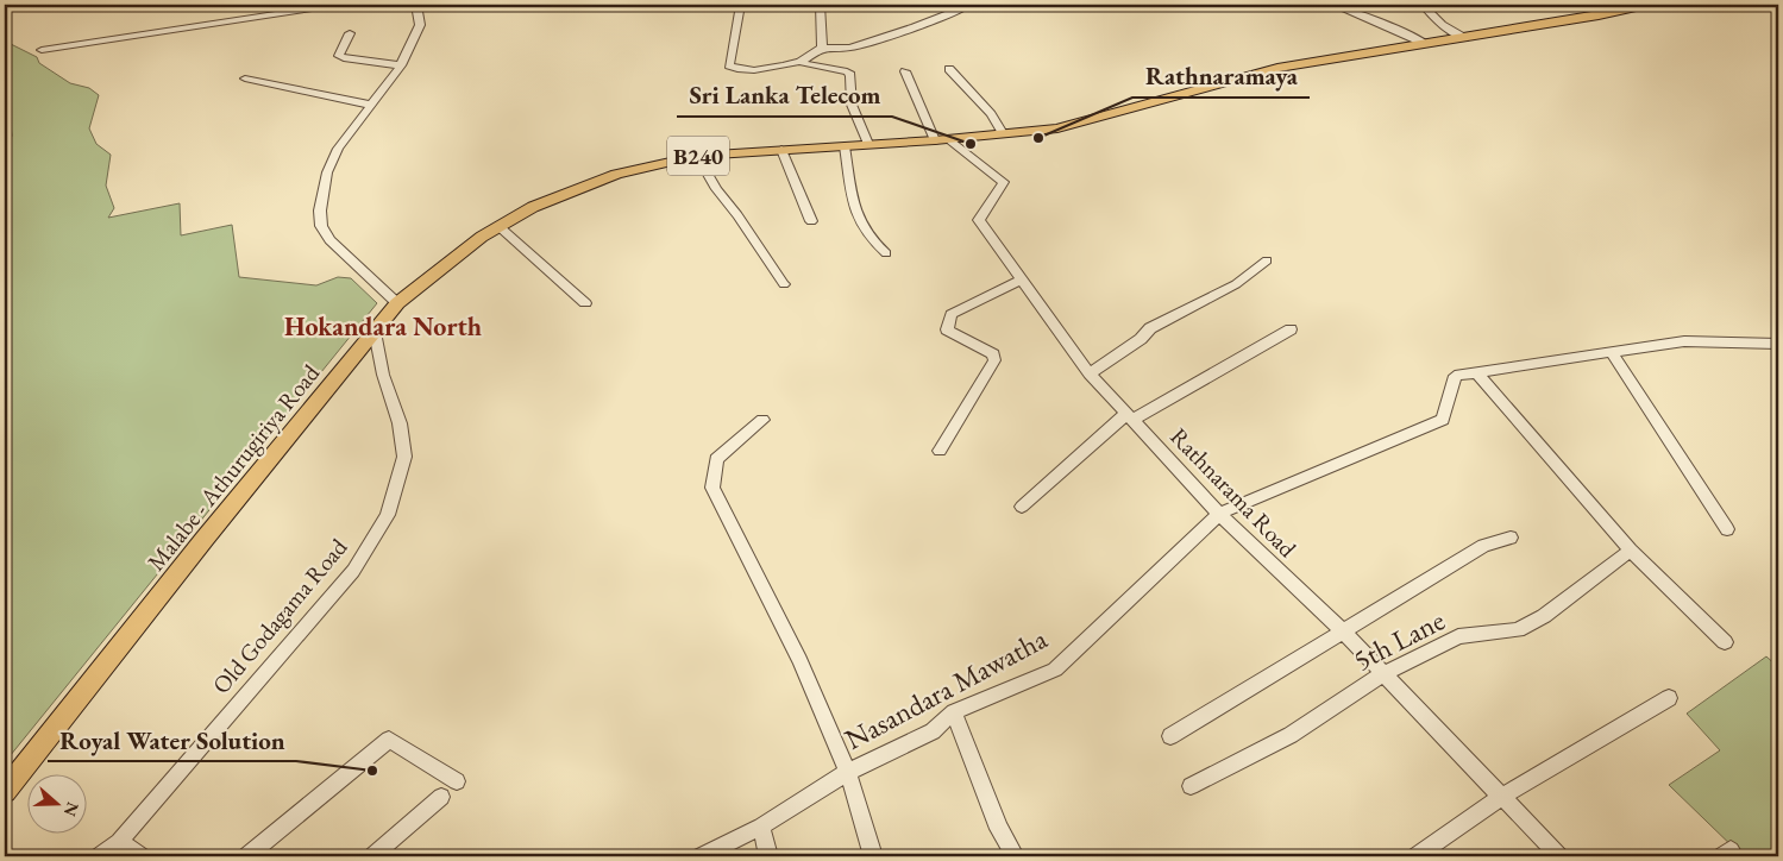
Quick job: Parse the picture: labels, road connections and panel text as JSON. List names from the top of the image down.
{
  "streets": {
    "main road": ["B240", "Malabe - Athurugiriya Road"],
    "street": [
      "Rathnarama Road",
      "Old Godagama Road",
      "5th Lane",
      "Nasandara Mawatha"
    ]
  },
  "crossings": [
    ["Malabe - Athurugiriya Road", "Rathnarama Road"],
    ["Malabe - Athurugiriya Road", "Old Godagama Road"],
    ["Rathnarama Road", "5th Lane"],
    ["Rathnarama Road", "Nasandara Mawatha"]
  ],
  "districts": ["Hokandara North"],
  "places": ["Rathnaramaya", "Sri Lanka Telecom", "Royal Water Solution"],
  "north": "right"
}
